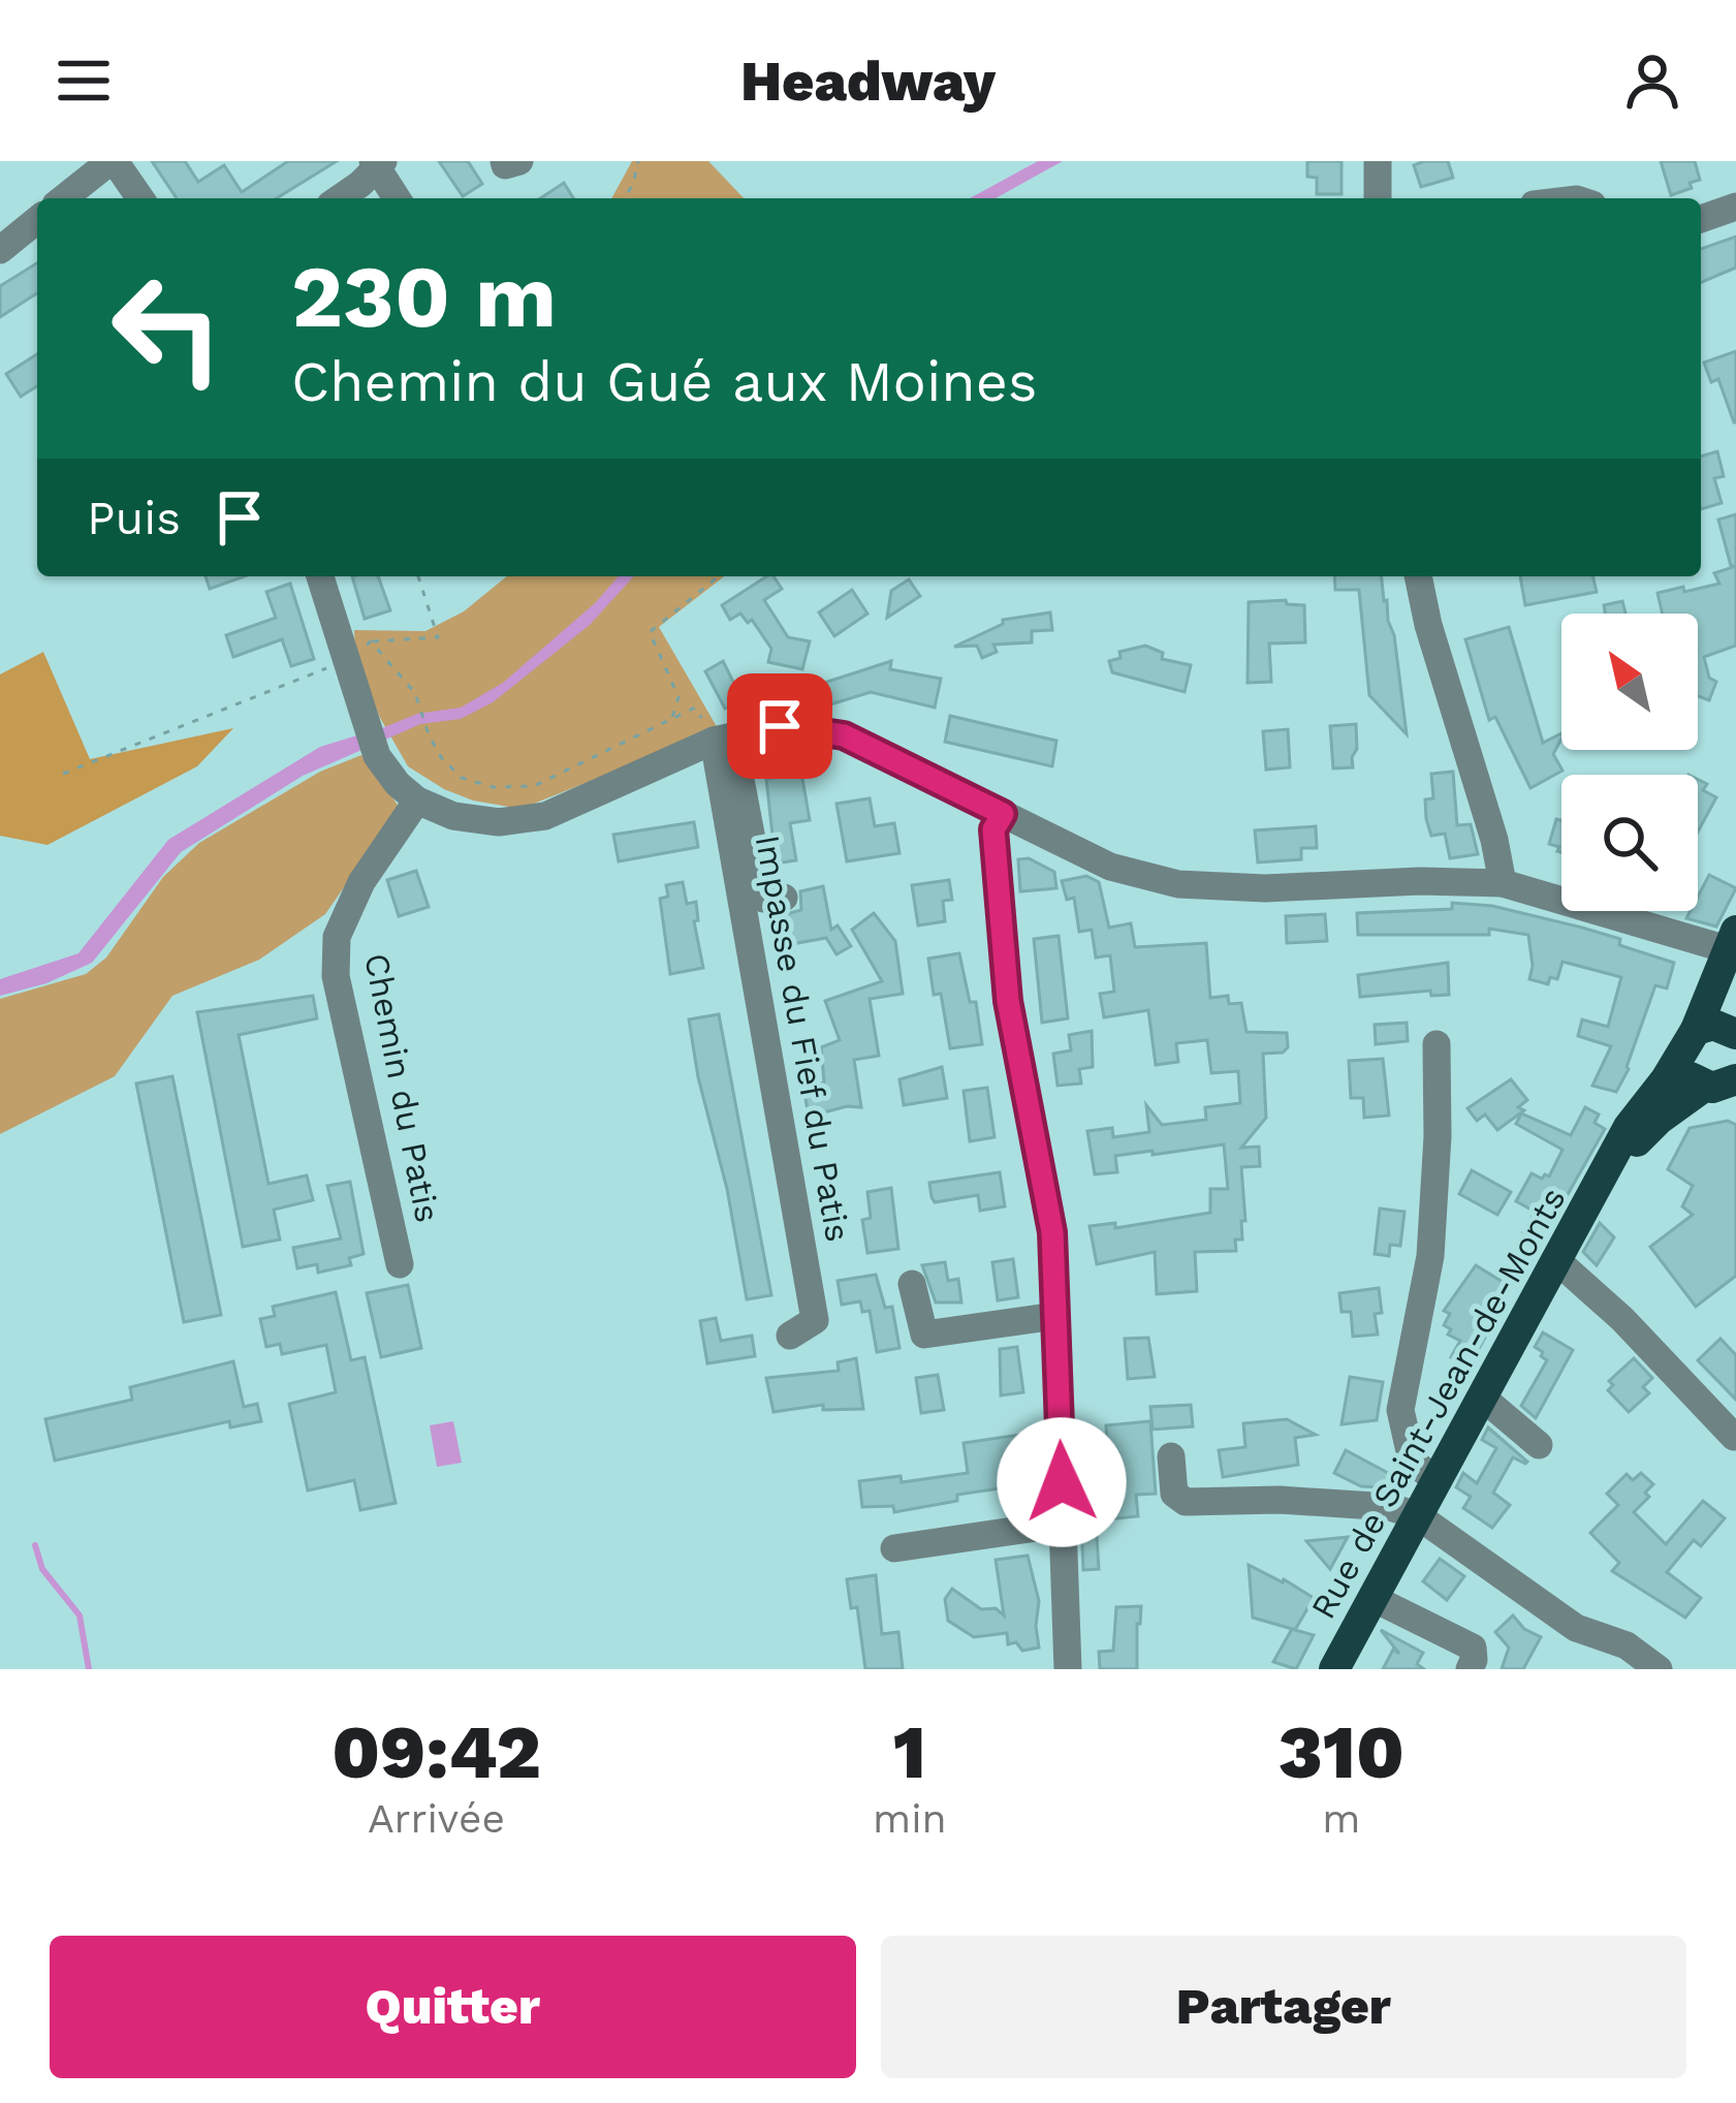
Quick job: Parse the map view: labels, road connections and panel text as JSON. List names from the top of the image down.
{
  "streets": {
    "main road": ["Rue de Saint-Jean-de-Monts"],
    "street": ["Impasse du Fief du Patis", "Chemin du Patis"]
  },
  "north": "top left",
  "page": {
    "header": "Headway",
    "turn": ["230 m", "Chemin du Gué aux Moines"],
    "then": "Puis",
    "eta": [
      "09:42",
      "Arrivée",
      "1",
      "min",
      "310",
      "m"
    ],
    "buttons": ["Quitter", "Partager"]
  }
}
